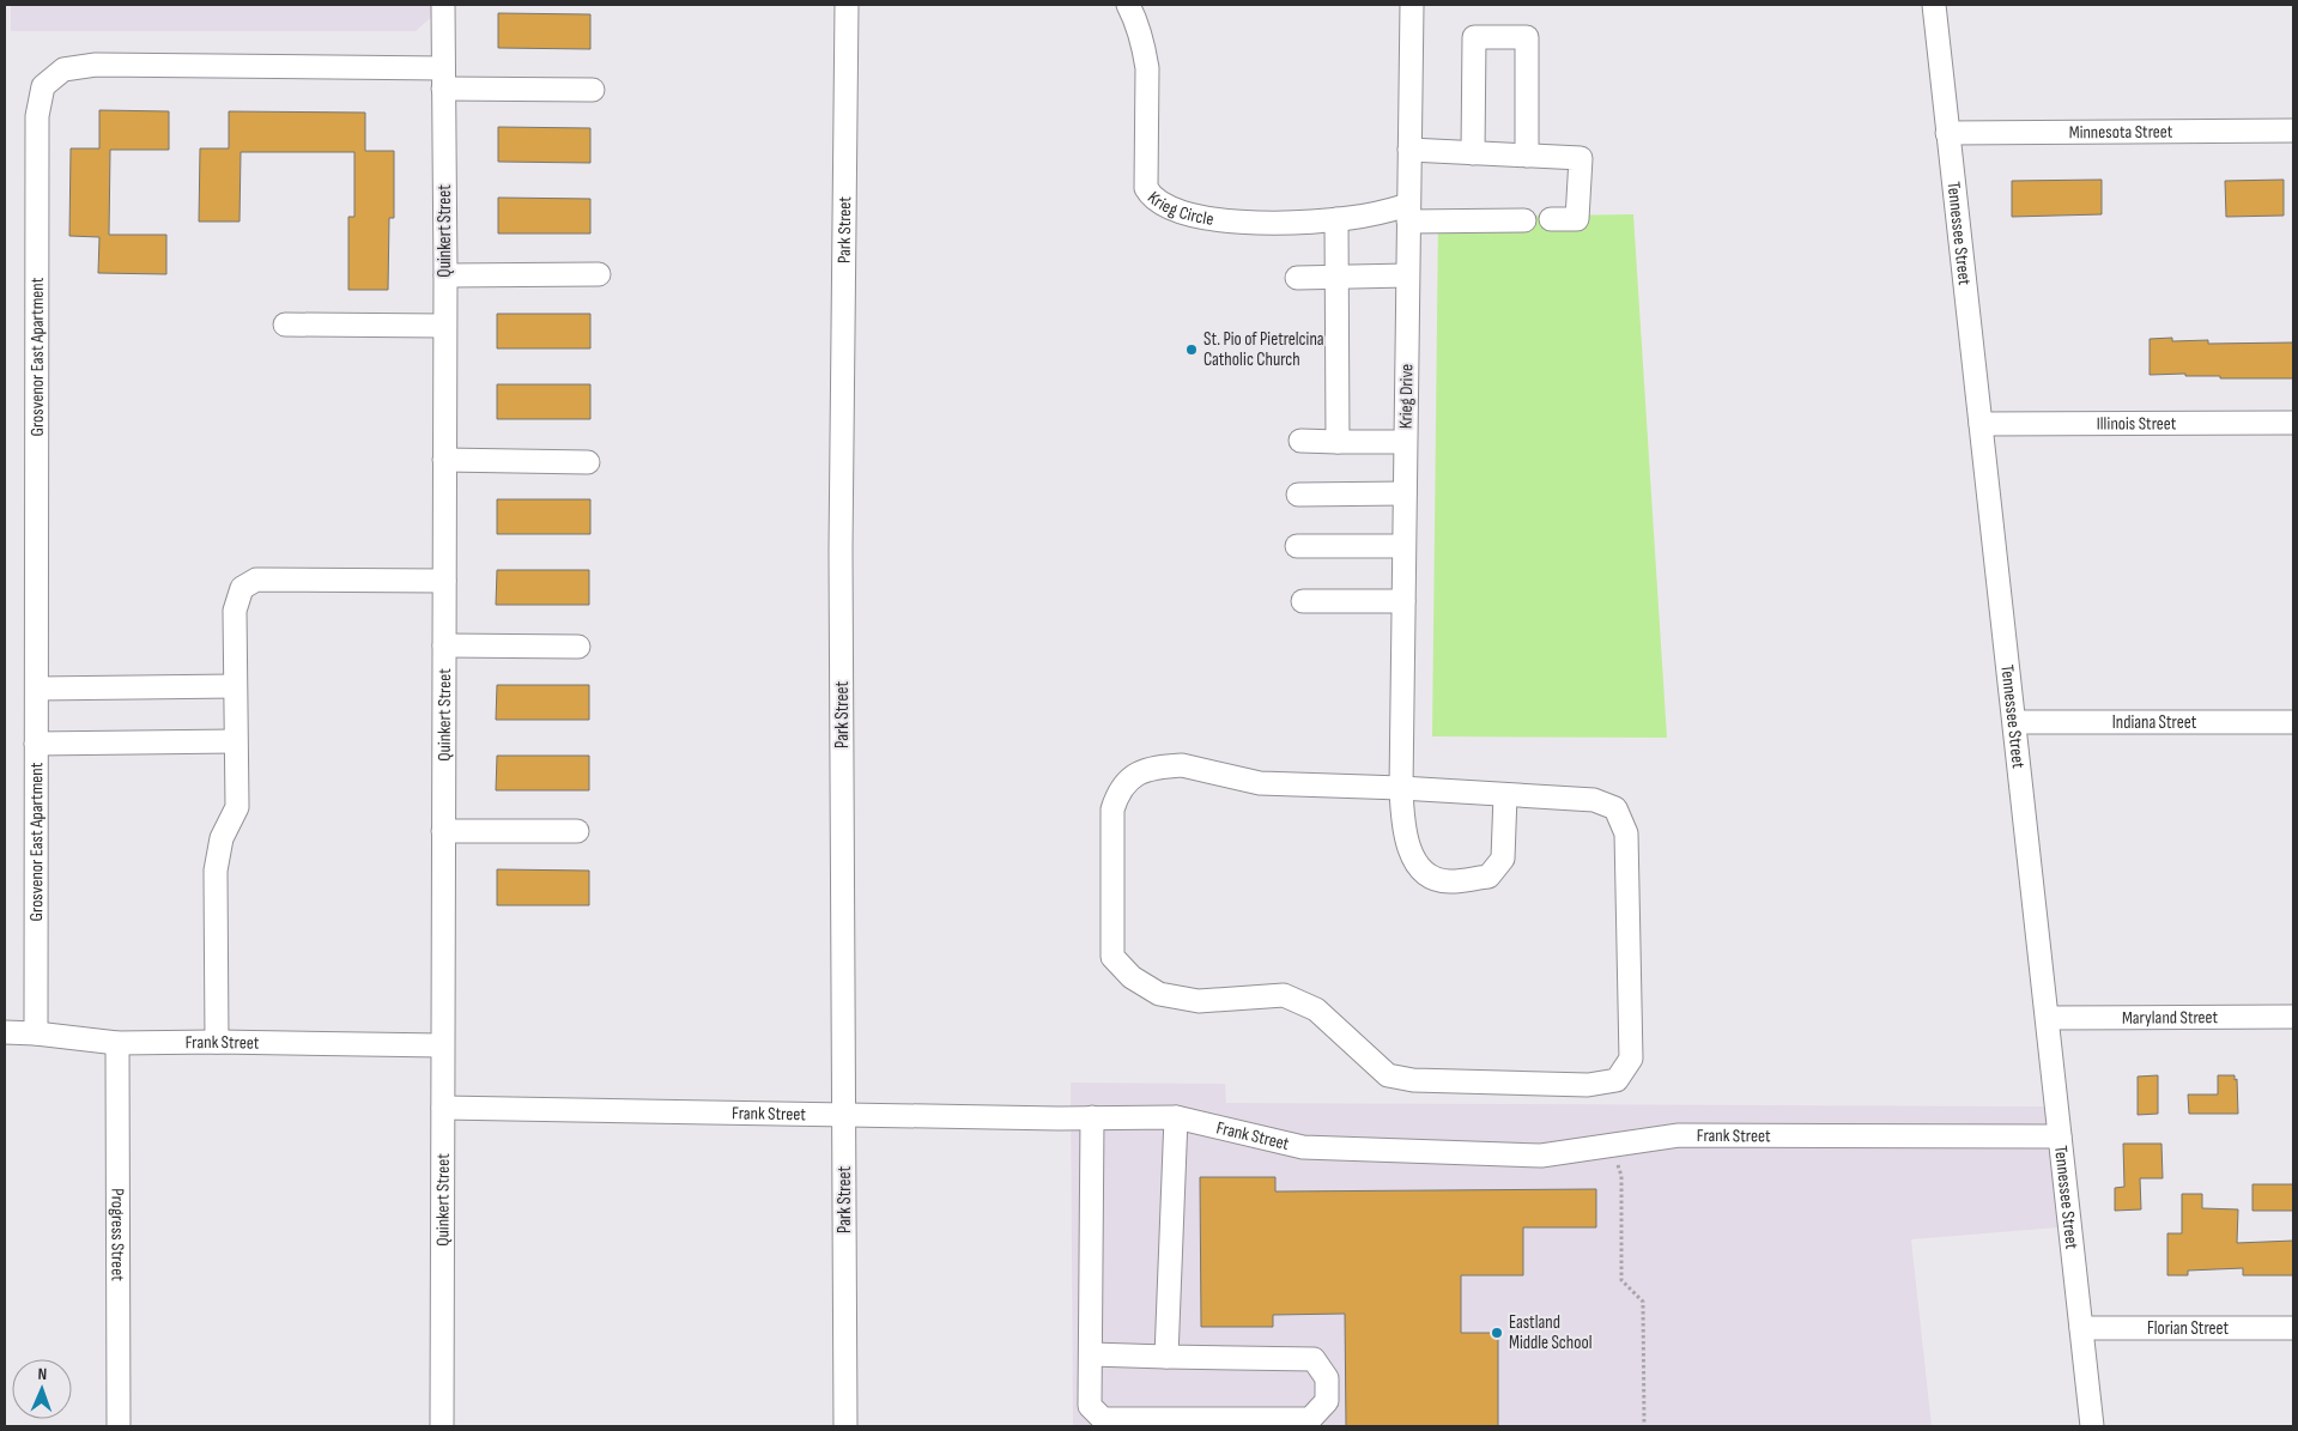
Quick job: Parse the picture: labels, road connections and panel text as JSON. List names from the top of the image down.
{
  "streets": {
    "street": [
      "Minnesota Street",
      "Krieg Circle",
      "Quinkert Street",
      "Park Street",
      "Tennessee Street",
      "Grosvenor East Apartment",
      "Krieg Drive",
      "Illinois Street",
      "Indiana Street",
      "Maryland Street",
      "Frank Street",
      "Progress Street",
      "Florian Street"
    ]
  },
  "crossings": [
    ["Minnesota Street", "Tennessee Street"],
    ["Krieg Circle", "Krieg Drive"],
    ["Quinkert Street", "Grosvenor East Apartment"],
    ["Quinkert Street", "Frank Street"],
    ["Park Street", "Frank Street"],
    ["Tennessee Street", "Illinois Street"],
    ["Tennessee Street", "Indiana Street"],
    ["Tennessee Street", "Maryland Street"],
    ["Tennessee Street", "Frank Street"],
    ["Tennessee Street", "Florian Street"],
    ["Grosvenor East Apartment", "Frank Street"],
    ["Frank Street", "Progress Street"]
  ],
  "places": ["St. Pio of Pietrelcina Catholic Church", "Eastland Middle School"],
  "north": "top"
}
